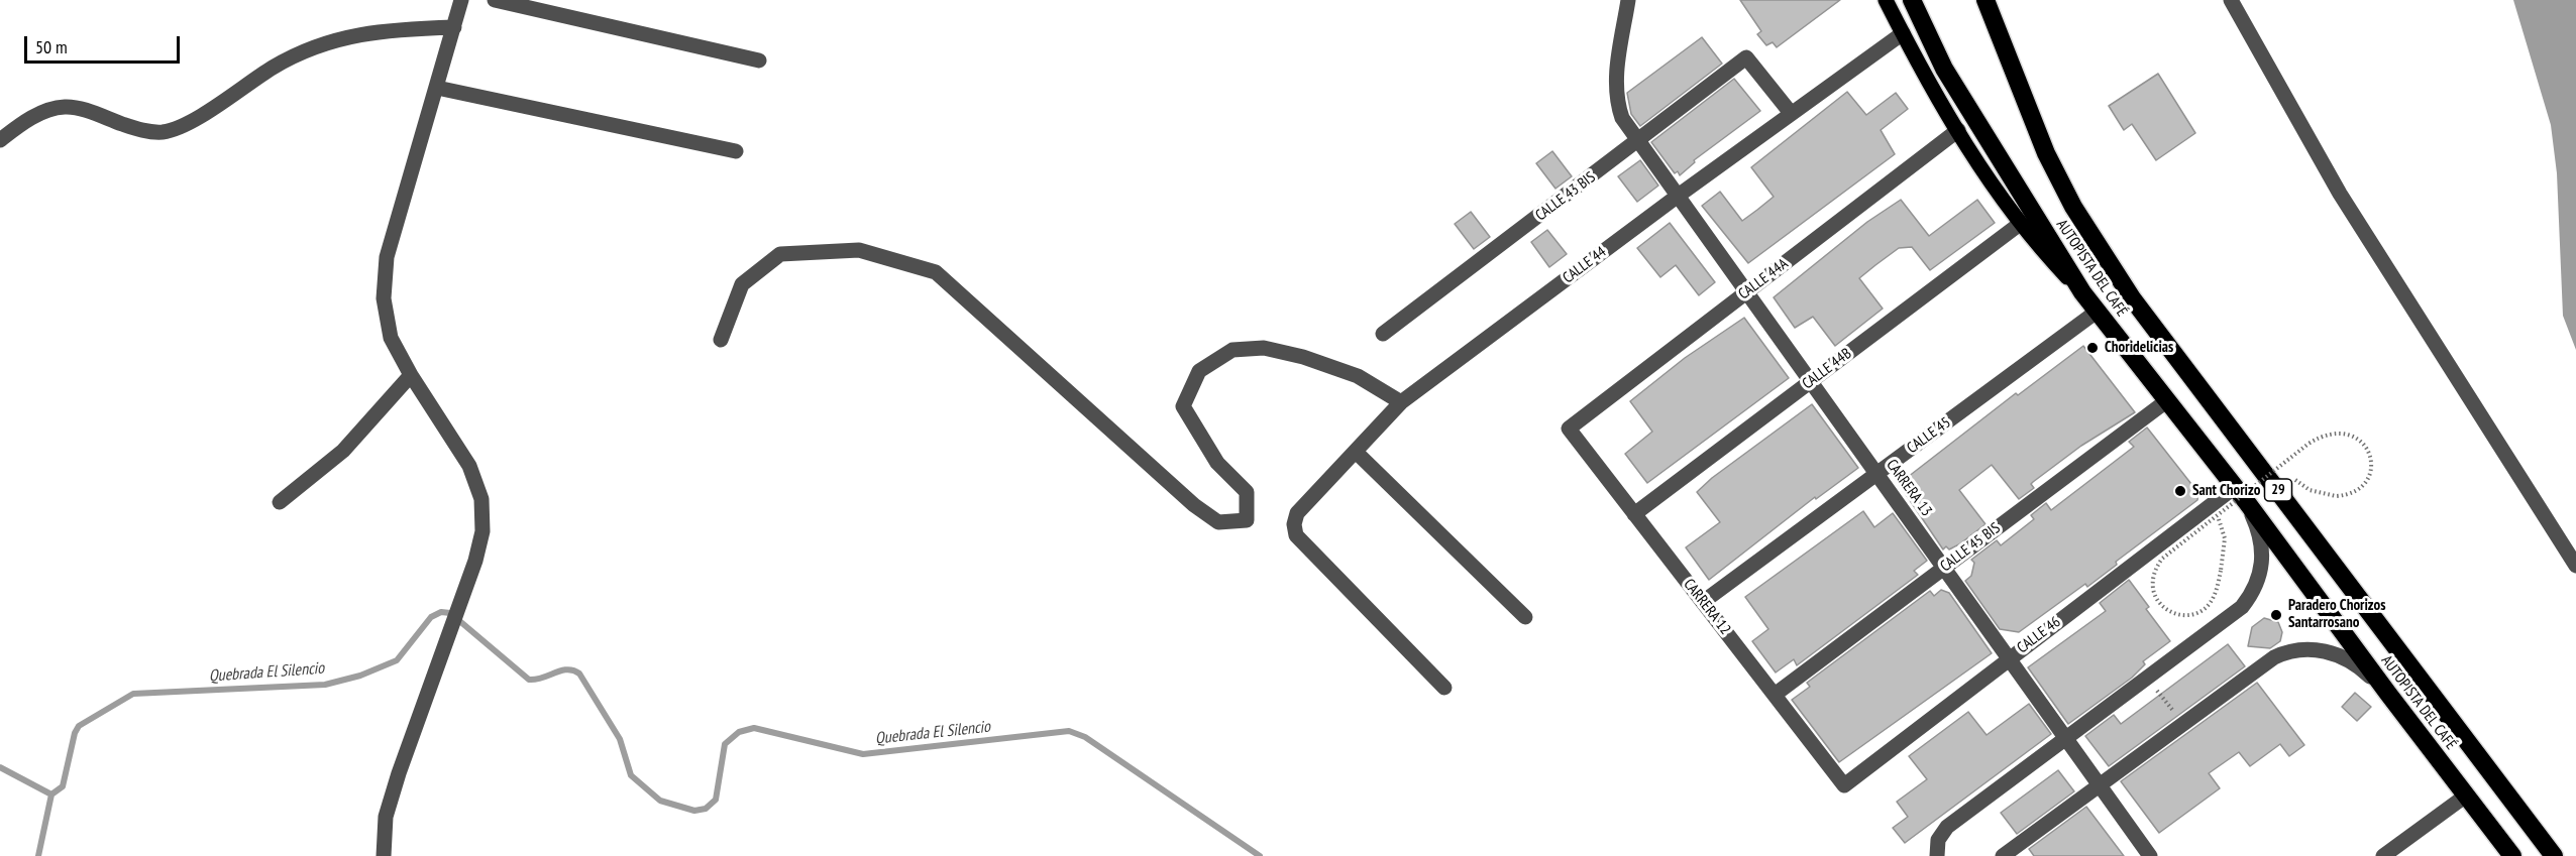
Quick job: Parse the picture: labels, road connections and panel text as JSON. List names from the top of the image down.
{
  "streets": {
    "highway": ["AUTOPISTA DEL CAFÉ", "29"],
    "street": [
      "CALLE 43 BIS",
      "CALLE 44",
      "CALLE 44A",
      "CALLE 44B",
      "CALLE 45",
      "CARRERA 13",
      "CALLE 45 BIS",
      "CARRERA 12",
      "CALLE 46"
    ]
  },
  "crossings": [
    ["CALLE 43 BIS", "CALLE 44"],
    ["CALLE 43 BIS", "CARRERA 13"],
    ["CALLE 44", "CARRERA 13"],
    ["AUTOPISTA DEL CAFÉ", "CALLE 45"],
    ["AUTOPISTA DEL CAFÉ", "CALLE 45 BIS"],
    ["AUTOPISTA DEL CAFÉ", "CALLE 46"],
    ["CALLE 44A", "CARRERA 13"],
    ["CALLE 44A", "CARRERA 12"],
    ["CALLE 44B", "CARRERA 13"],
    ["CALLE 44B", "CARRERA 12"],
    ["CALLE 45", "CARRERA 13"],
    ["CALLE 45", "CARRERA 12"],
    ["CARRERA 13", "CALLE 45 BIS"],
    ["CARRERA 13", "CALLE 46"],
    ["CALLE 45 BIS", "CARRERA 12"],
    ["CARRERA 12", "CALLE 46"]
  ],
  "water": ["Quebrada El Silencio"],
  "places": ["Choridelicias", "Sant Chorizo", "Paradero Chorizos Santarrosano"],
  "scale_bar": "50 m"
}
